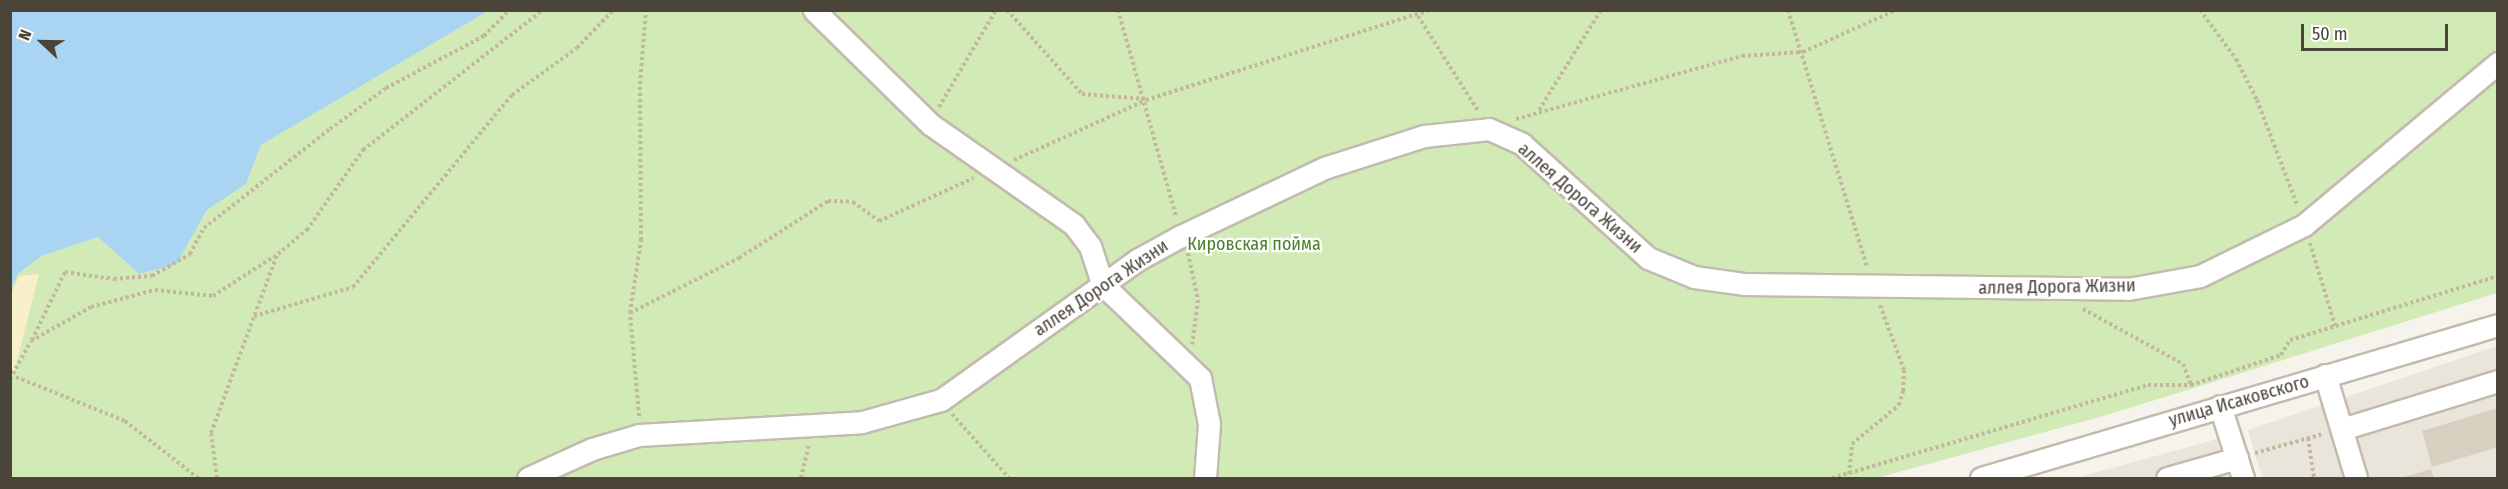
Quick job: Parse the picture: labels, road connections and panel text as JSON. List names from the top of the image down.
{
  "streets": {
    "street": ["аллея Дорога Жизни", "улица Исаковского"]
  },
  "parks": ["Кировская пойма"],
  "scale_bar": "50 m",
  "north": "left"
}
